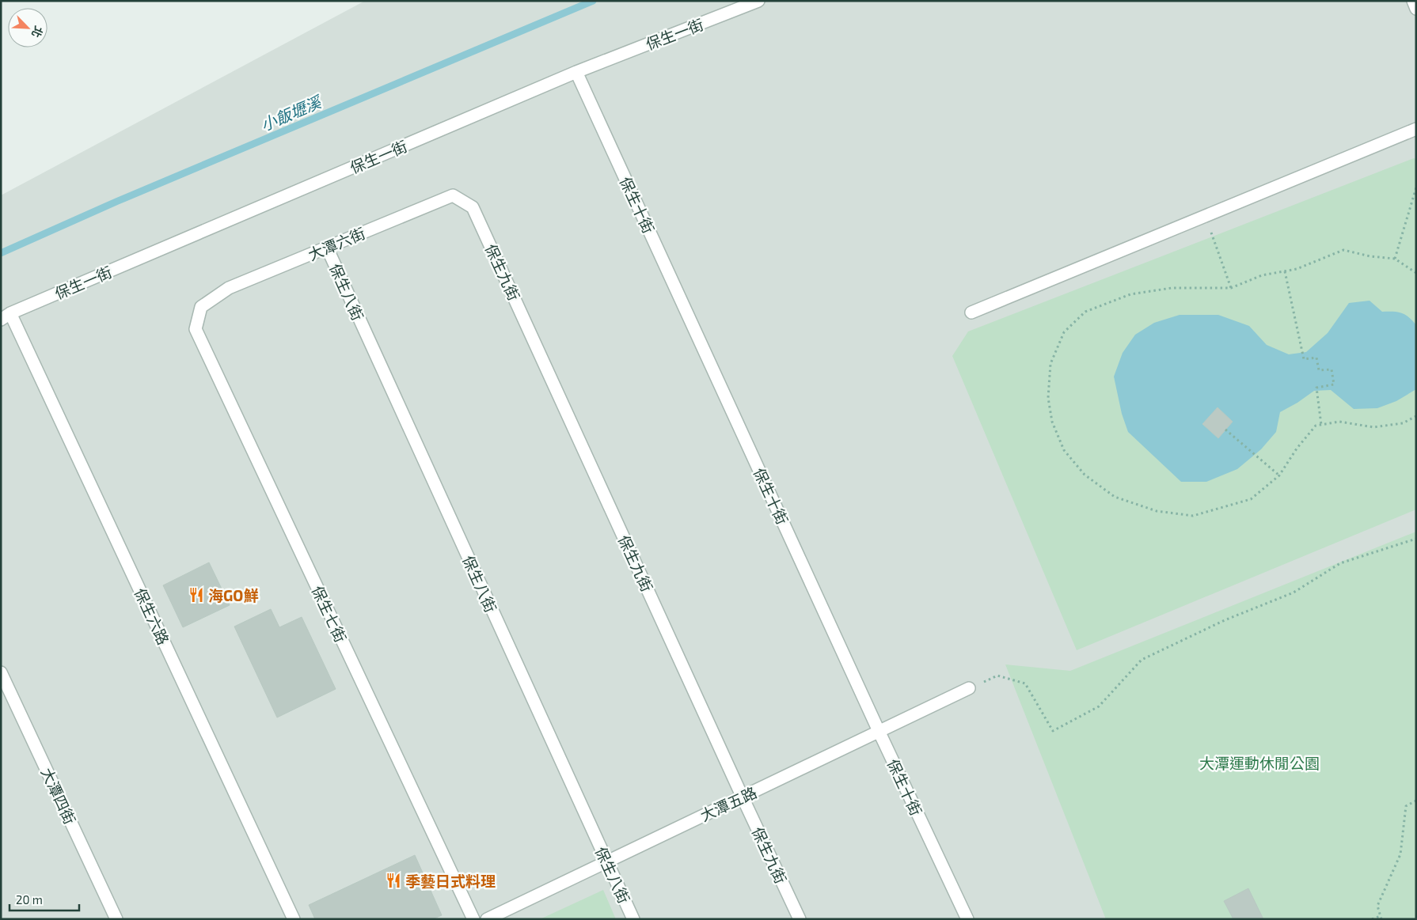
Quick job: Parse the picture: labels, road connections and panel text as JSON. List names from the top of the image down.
{
  "streets": {
    "street": [
      "保生一街",
      "保生十街",
      "大潭六街",
      "保生九街",
      "保生八街",
      "保生七街",
      "保生六路",
      "大潭四街",
      "大潭五路"
    ]
  },
  "crossings": [
    ["保生一街", "保生十街"],
    ["保生一街", "保生六路"],
    ["保生十街", "大潭五路"],
    ["大潭六街", "保生九街"],
    ["大潭六街", "保生八街"],
    ["大潭六街", "保生七街"],
    ["保生九街", "大潭五路"],
    ["保生八街", "大潭五路"]
  ],
  "water": ["小飯壢溪"],
  "parks": ["大潭運動休閒公園"],
  "places": {
    "restaurant": ["海GO鮮", "季藝日式料理"]
  },
  "scale_bar": "20 m",
  "north": "bottom right"
}
